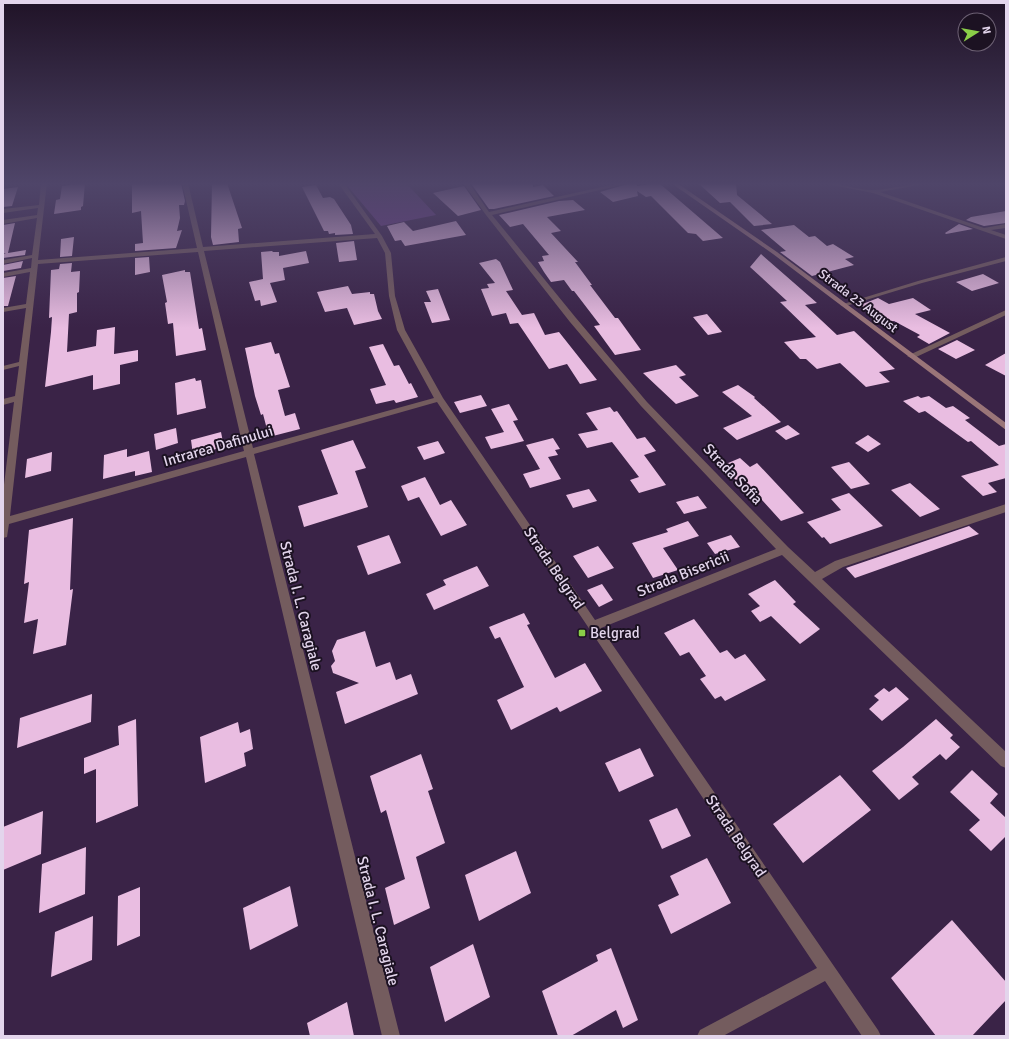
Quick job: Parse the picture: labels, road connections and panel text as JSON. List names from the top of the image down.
{
  "streets": {
    "main road": ["Strada 23 August"],
    "street": [
      "Intrarea Dafinului",
      "Strada Sofia",
      "Strada Belgrad",
      "Strada Bisericii",
      "Strada I. L. Caragiale"
    ]
  },
  "crossings": [
    ["Intrarea Dafinului", "Strada Belgrad"],
    ["Intrarea Dafinului", "Strada I. L. Caragiale"],
    ["Strada Sofia", "Strada Bisericii"],
    ["Strada Belgrad", "Strada Bisericii"]
  ],
  "places": {
    "transit": ["Belgrad"]
  },
  "north": "right"
}
